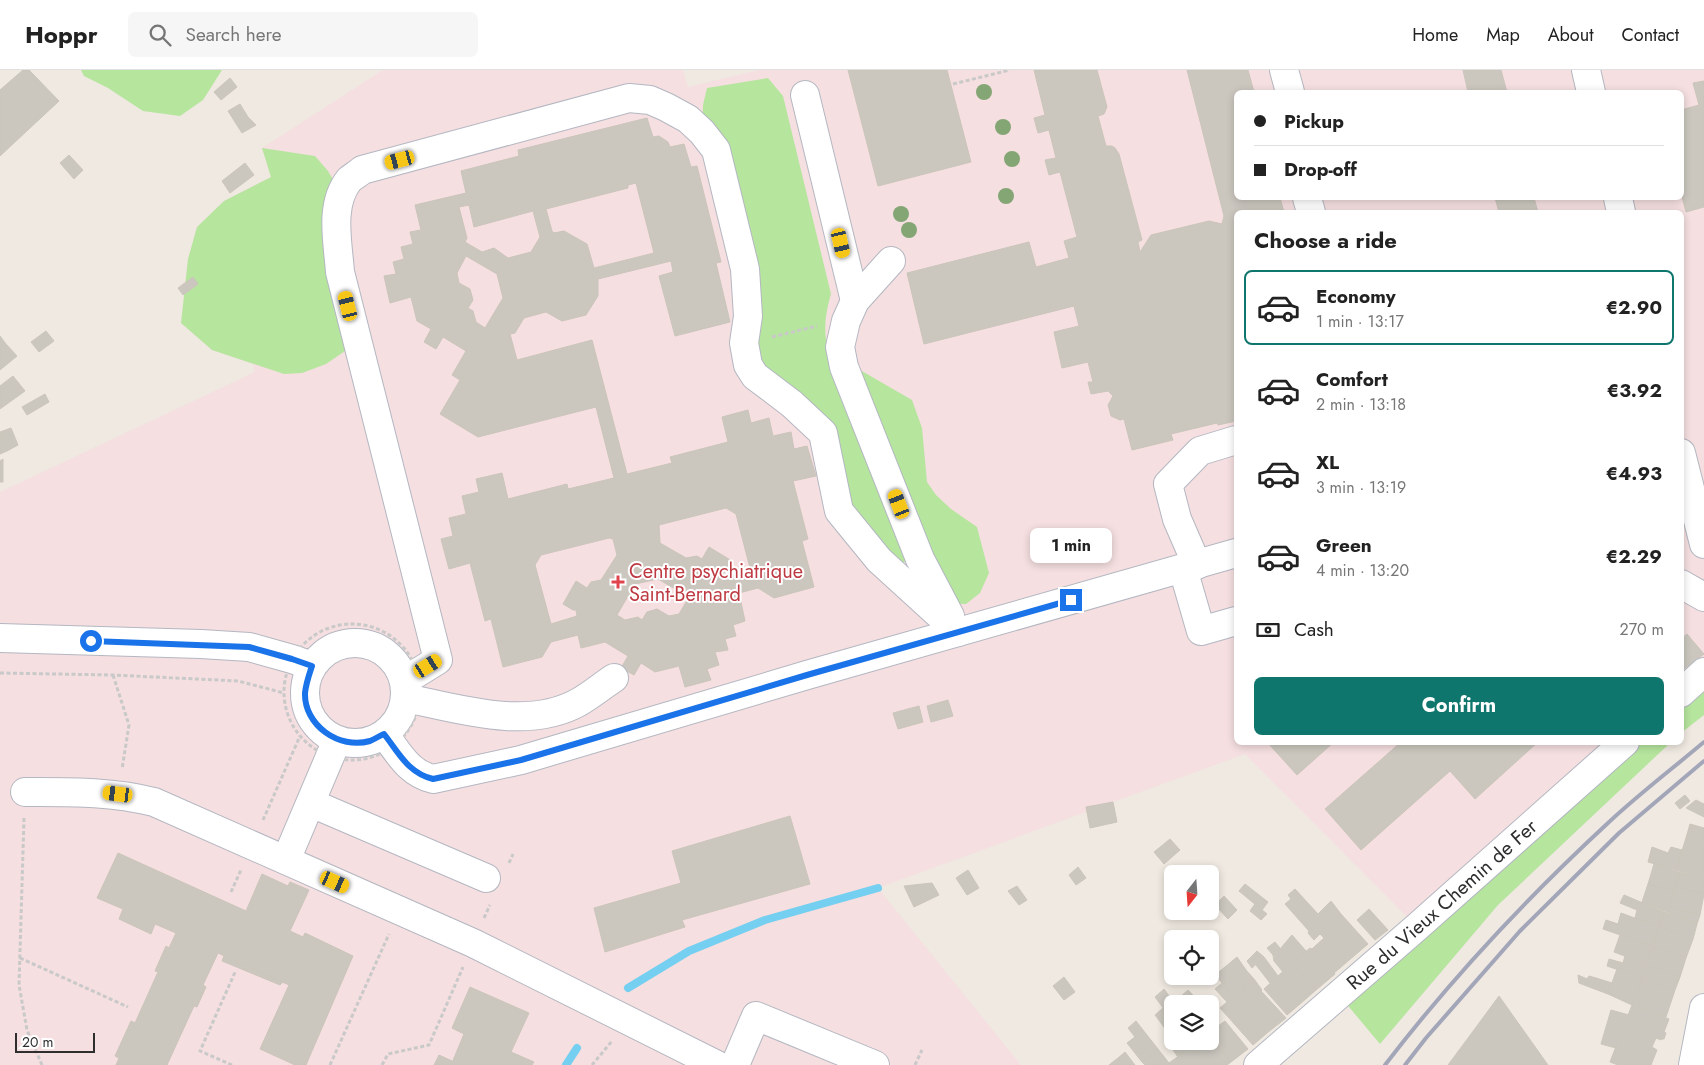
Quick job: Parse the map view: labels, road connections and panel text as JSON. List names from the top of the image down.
{
  "streets": {
    "street": ["Rue du Vieux Chemin de Fer"]
  },
  "places": {
    "health": ["Centre psychiatrique Saint-Bernard"]
  },
  "scale_bar": "20 m",
  "north": "bottom",
  "page": {
    "header": "Hoppr",
    "search": "Search here",
    "nav": [
      "Home",
      "Map",
      "About",
      "Contact"
    ],
    "banner": ["Pickup", "Drop-off"],
    "heading": "Choose a ride",
    "list": [
      {
        "name": "Economy",
        "note": "1 min · 13:17",
        "value": "€2.90"
      },
      {
        "name": "Comfort",
        "note": "2 min · 13:18",
        "value": "€3.92"
      },
      {
        "name": "XL",
        "note": "3 min · 13:19",
        "value": "€4.93"
      },
      {
        "name": "Green",
        "note": "4 min · 13:20",
        "value": "€2.29"
      }
    ],
    "bubble": "1 min",
    "pay": ["Cash", "270 m"],
    "buttons": "Confirm",
    "scale": "20 m"
  }
}
